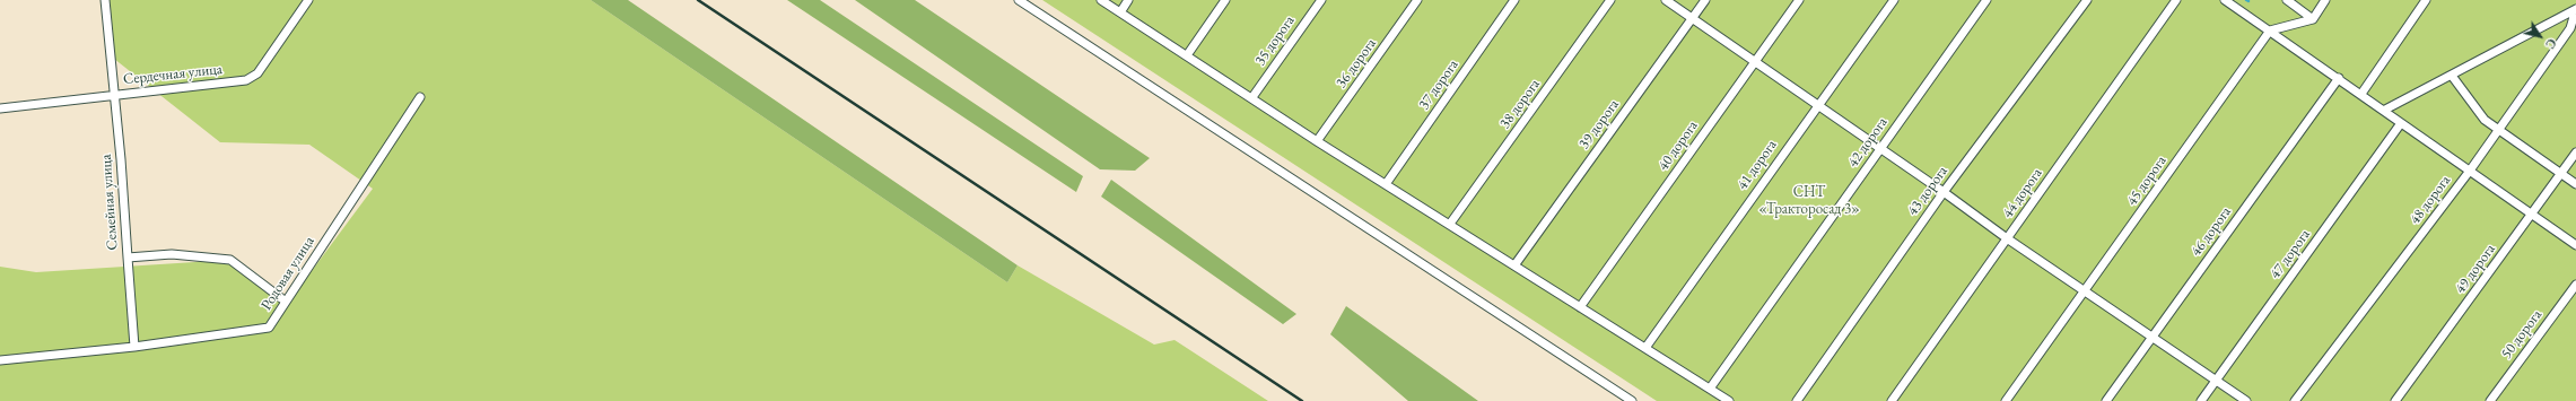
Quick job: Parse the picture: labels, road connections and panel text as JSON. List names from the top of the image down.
{
  "streets": {
    "street": [
      "35 дорога",
      "36 дорога",
      "Сердечная улица",
      "37 дорога",
      "38 дорога",
      "39 дорога",
      "42 дорога",
      "40 дорога",
      "41 дорога",
      "45 дорога",
      "43 дорога",
      "44 дорога",
      "48 дорога",
      "Семейная улица",
      "46 дорога",
      "47 дорога",
      "49 дорога",
      "Родовая улица",
      "50 дорога"
    ]
  },
  "crossings": [
    ["Сердечная улица", "Семейная улица"],
    ["Семейная улица", "Родовая улица"]
  ],
  "parks": ["СНТ «Тракторосад 3»"],
  "north": "bottom right"
}
